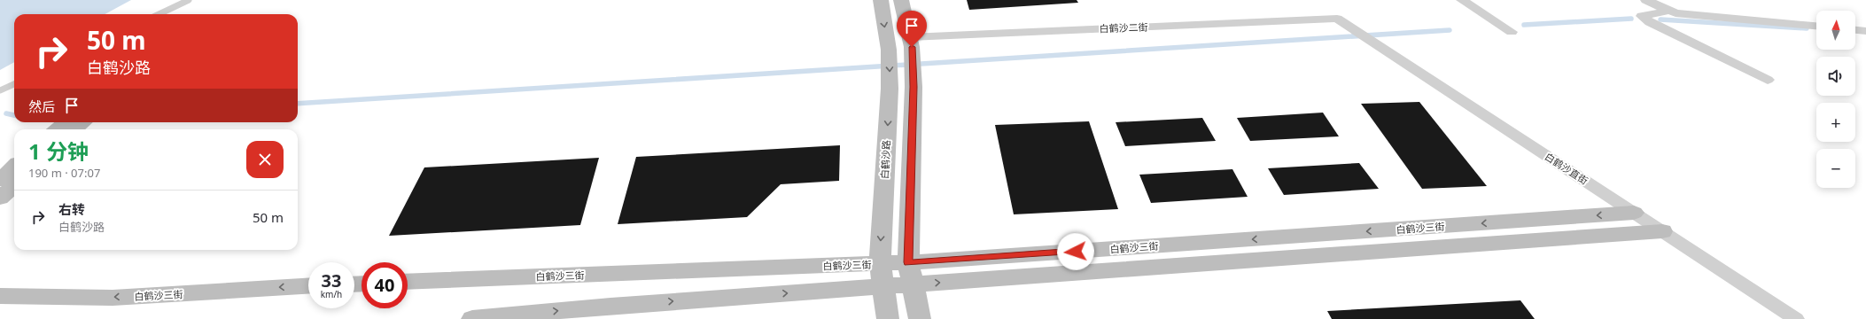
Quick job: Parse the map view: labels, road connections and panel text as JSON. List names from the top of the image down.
{
  "streets": {
    "street": [
      "白鹤沙二街",
      "白鹤沙路",
      "白鹤沙直街",
      "白鹤沙三街"
    ]
  },
  "crossings": [
    ["白鹤沙二街", "白鹤沙直街"],
    ["白鹤沙路", "白鹤沙三街"],
    ["白鹤沙直街", "白鹤沙三街"]
  ],
  "north": "top",
  "page": {
    "map_buttons": ["+", "−"],
    "turn": ["50 m", "白鹤沙路"],
    "then": "然后",
    "heading": ["1 分钟", "190 m · 07:07"],
    "list": [
      {
        "name": "右转",
        "note": "白鹤沙路",
        "value": "50 m"
      }
    ],
    "speed": "33 km/h",
    "limit": "40"
  }
}
